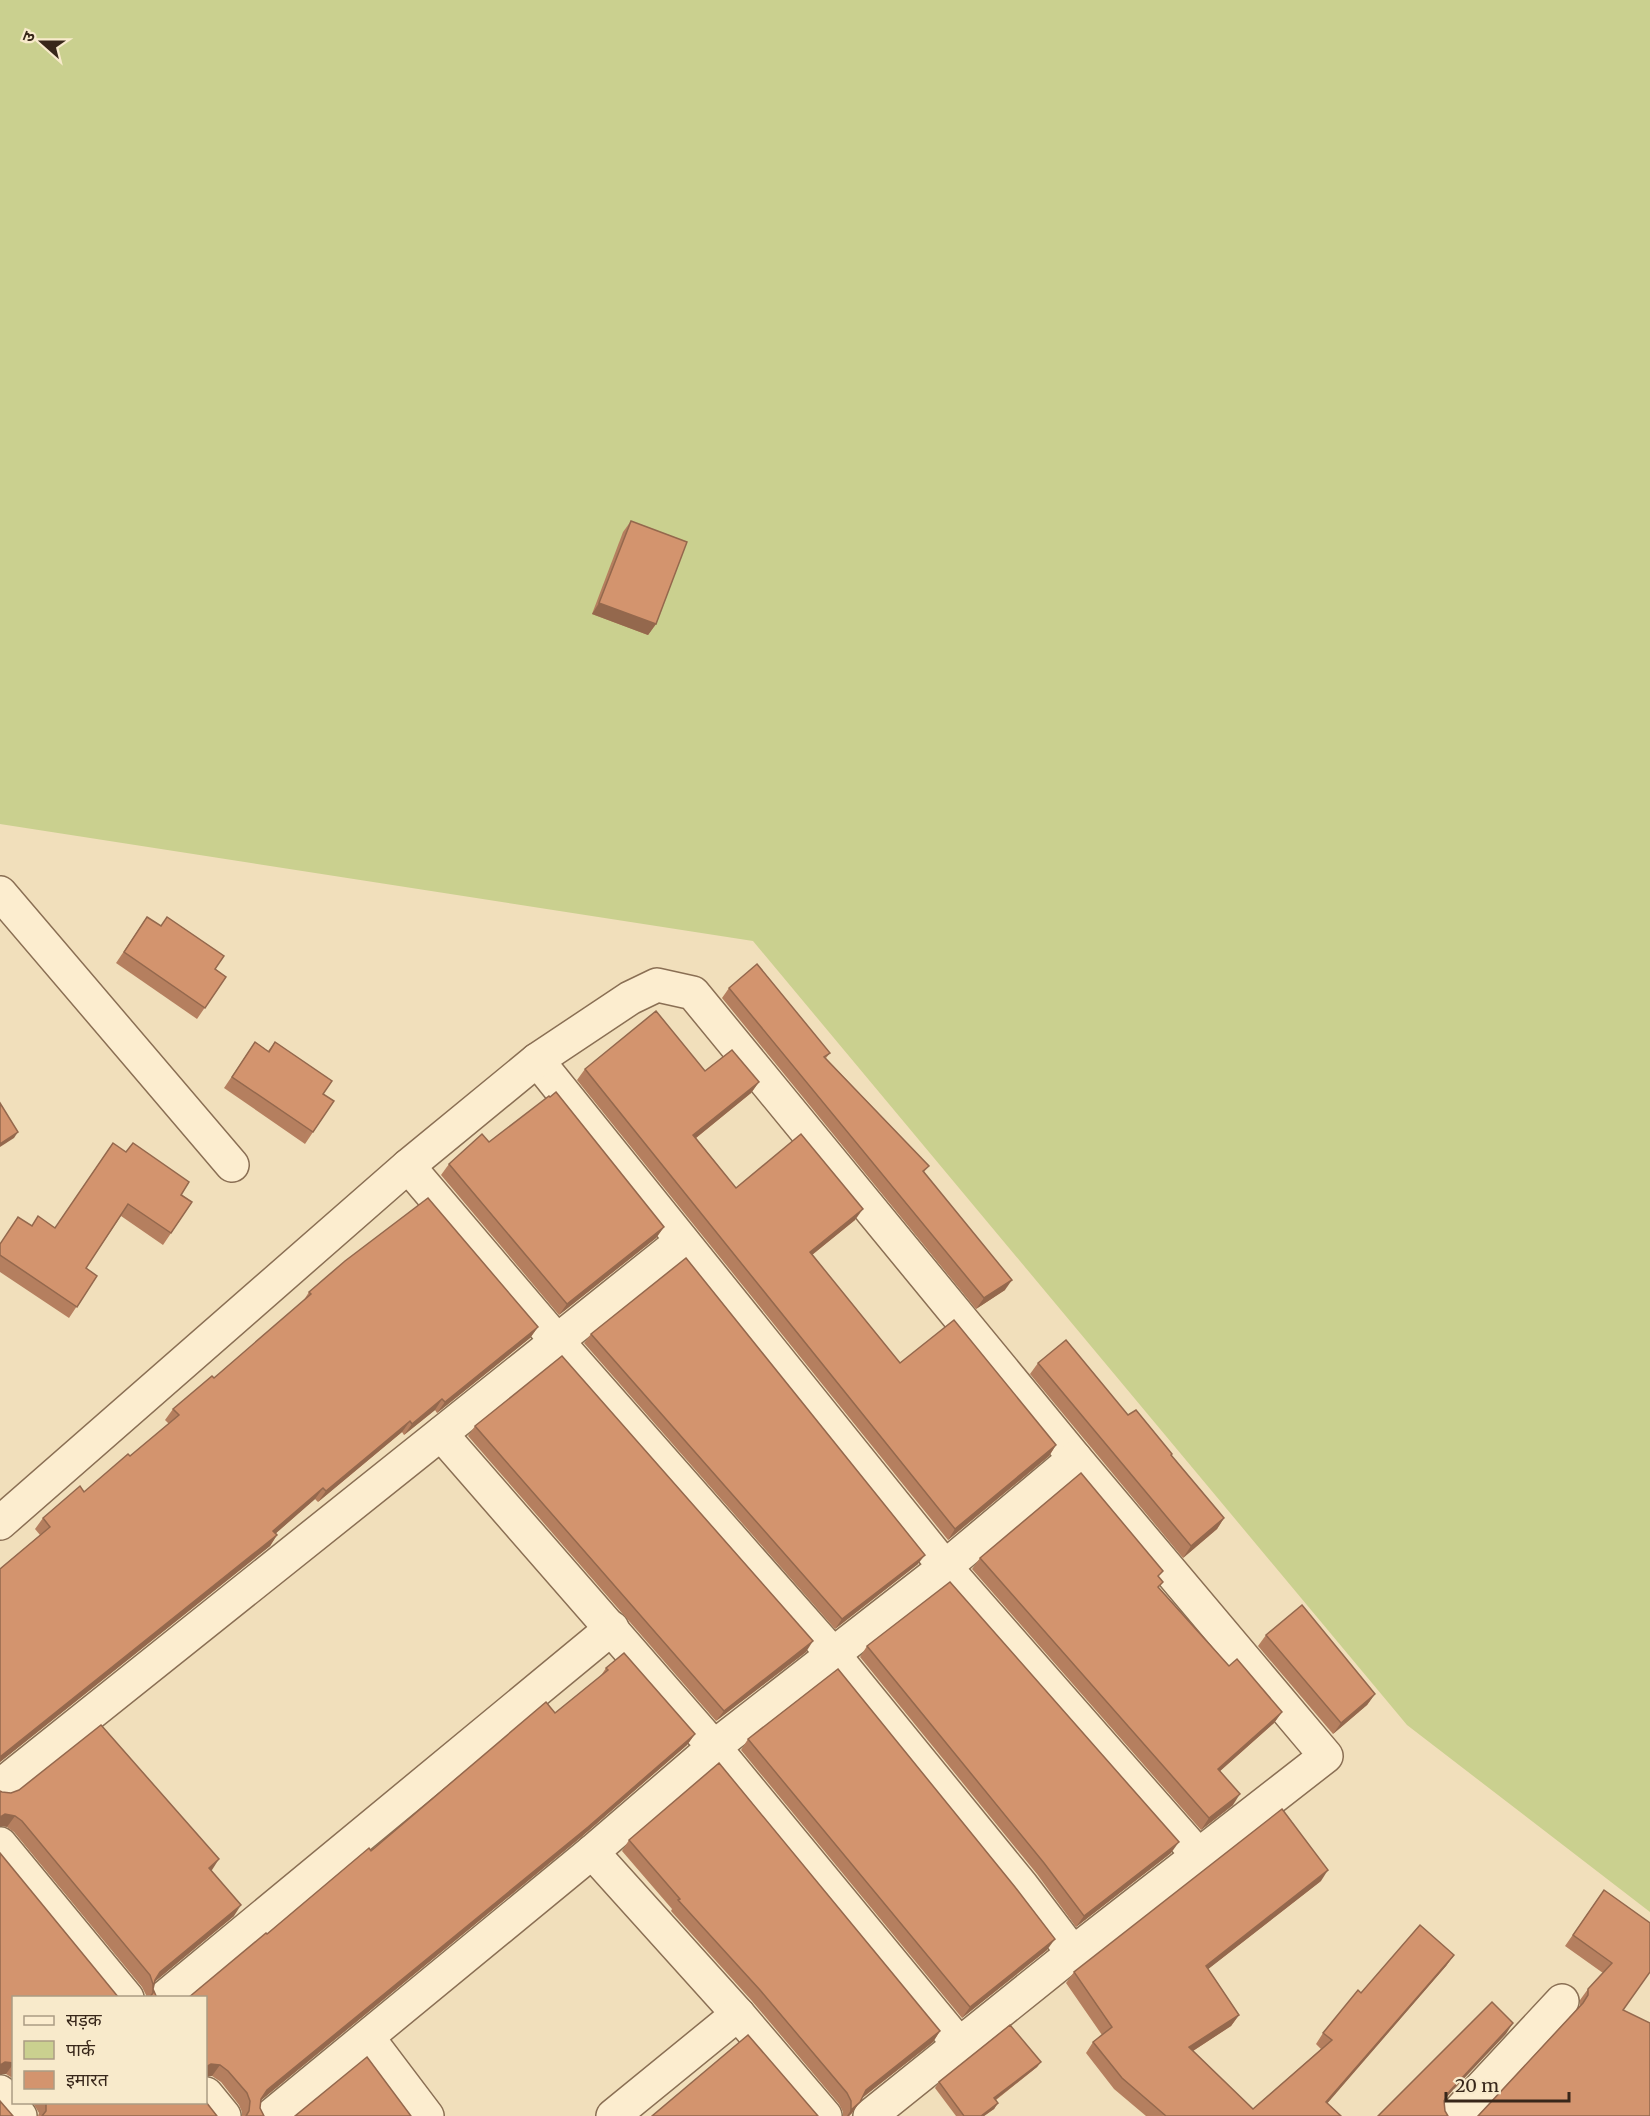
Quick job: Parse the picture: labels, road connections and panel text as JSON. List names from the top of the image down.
{
  "legend": ["सड़क", "पार्क", "इमारत"],
  "scale_bar": "20 m",
  "north": "left"
}
